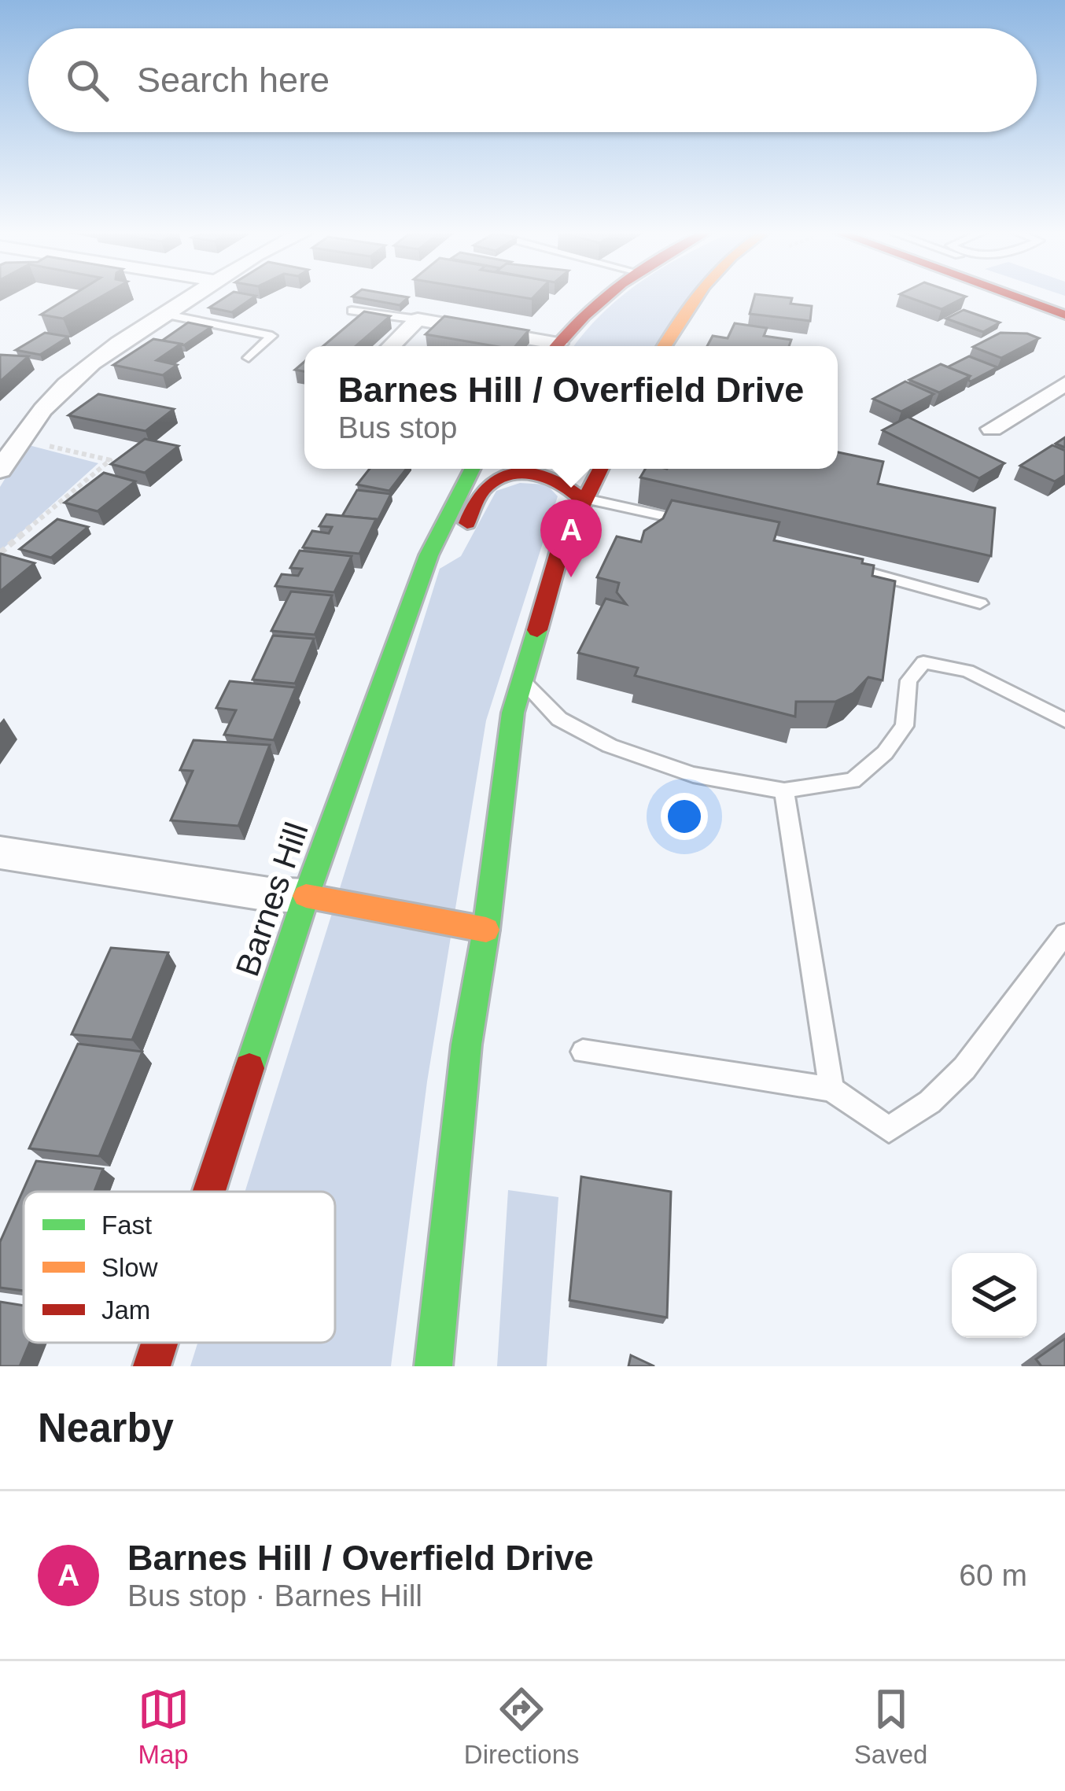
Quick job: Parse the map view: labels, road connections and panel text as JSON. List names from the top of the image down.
{
  "streets": {
    "main road": ["Barnes Hill"]
  },
  "legend": ["Fast", "Slow", "Jam"],
  "page": {
    "search": "Search here",
    "popup": ["Barnes Hill / Overfield Drive", "Bus stop"],
    "pins": "A",
    "heading": "Nearby",
    "list": [
      {
        "mark": "A",
        "name": "Barnes Hill / Overfield Drive",
        "note": "Bus stop · Barnes Hill",
        "value": "60 m"
      }
    ],
    "nav": ["Map", "Directions", "Saved"]
  }
}
